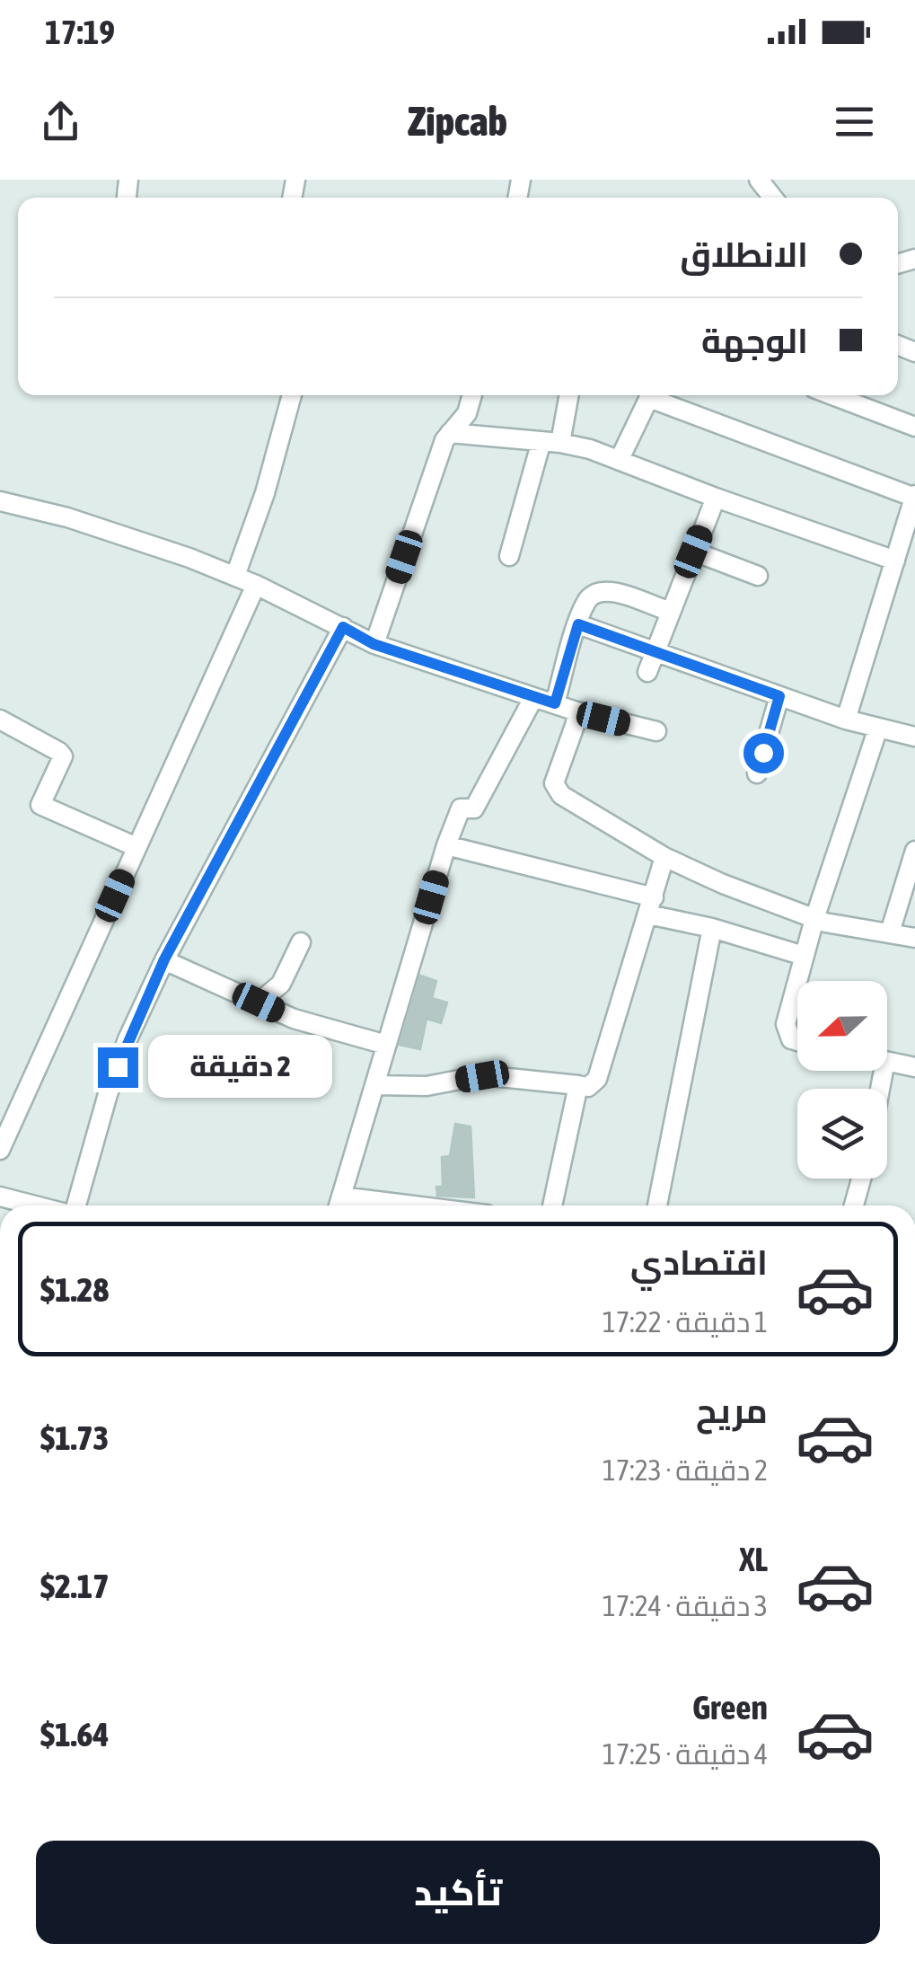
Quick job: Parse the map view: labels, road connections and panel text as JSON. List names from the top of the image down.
{
  "north": "left",
  "page": {
    "status": "17:19",
    "header": "Zipcab",
    "banner": ["الانطلاق", "الوجهة"],
    "bubble": "2 دقيقة",
    "list": [
      {
        "name": "اقتصادي",
        "note": "1 دقيقة · 17:22",
        "value": "$1.28"
      },
      {
        "name": "مريح",
        "note": "2 دقيقة · 17:23",
        "value": "$1.73"
      },
      {
        "name": "XL",
        "note": "3 دقيقة · 17:24",
        "value": "$2.17"
      },
      {
        "name": "Green",
        "note": "4 دقيقة · 17:25",
        "value": "$1.64"
      }
    ],
    "buttons": "تأكيد"
  }
}
